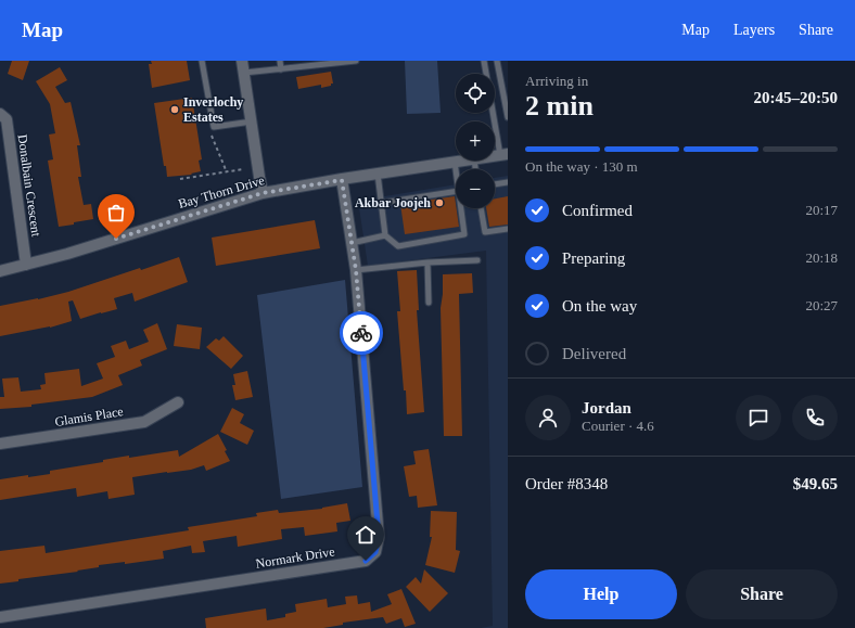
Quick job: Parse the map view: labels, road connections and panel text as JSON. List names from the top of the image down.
{
  "streets": {
    "street": [
      "Donalbain Crescent",
      "Bay Thorn Drive",
      "Glamis Place",
      "Normark Drive"
    ]
  },
  "crossings": [
    ["Donalbain Crescent", "Bay Thorn Drive"],
    ["Bay Thorn Drive", "Normark Drive"]
  ],
  "places": ["Inverlochy Estates", "Akbar Joojeh"],
  "page": {
    "header": "Map",
    "nav": ["Map", "Layers", "Share"],
    "heading": ["2 min", "Arriving in", "20:45–20:50"],
    "panel": [
      "Jordan",
      "Courier · 4.6",
      "Order #8348",
      "$49.65"
    ],
    "map_buttons": ["+", "−"],
    "bar": "On the way · 130 m",
    "list": [
      ["Confirmed", "20:17"],
      ["Preparing", "20:18"],
      ["On the way", "20:27"],
      "Delivered"
    ],
    "buttons": ["Help", "Share"]
  }
}
